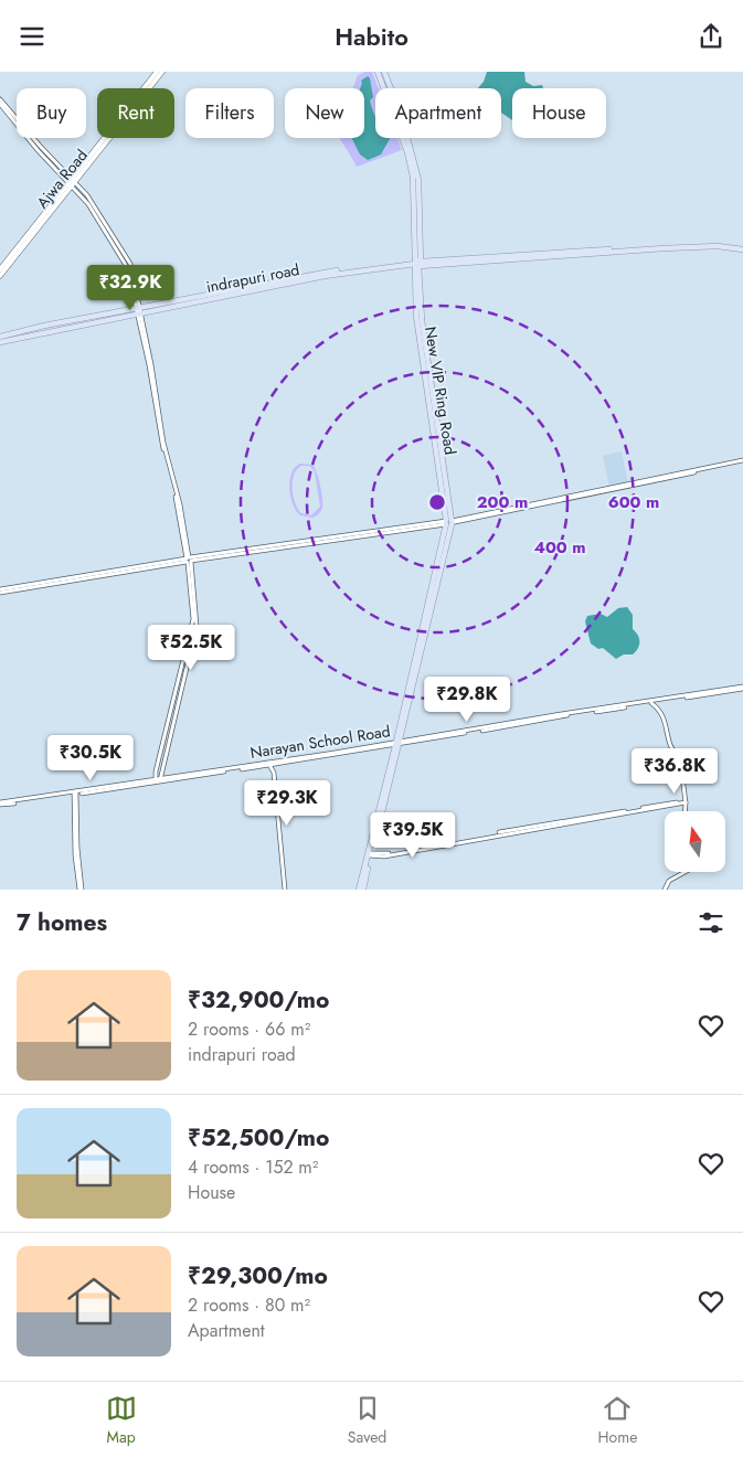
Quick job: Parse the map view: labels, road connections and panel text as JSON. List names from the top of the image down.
{
  "streets": {
    "main road": ["Ajwa Road", "indrapuri road", "New VIP Ring Road"],
    "street": ["Narayan School Road"]
  },
  "crossings": [
    ["indrapuri road", "New VIP Ring Road"],
    ["New VIP Ring Road", "Narayan School Road"]
  ],
  "north": "top",
  "page": {
    "header": "Habito",
    "chip": [
      "Buy",
      "Rent",
      "Filters",
      "New",
      "Apartment",
      "House"
    ],
    "price": [
      "₹32.9K",
      "₹52.5K",
      "₹29.8K",
      "₹30.5K",
      "₹36.8K",
      "₹29.3K",
      "₹39.5K"
    ],
    "heading": "7 homes",
    "list": [
      {
        "name": "₹32,900/mo",
        "note": "2 rooms · 66 m² · indrapuri road"
      },
      {
        "name": "₹52,500/mo",
        "note": "4 rooms · 152 m² · House"
      },
      {
        "name": "₹29,300/mo",
        "note": "2 rooms · 80 m² · Apartment"
      }
    ],
    "tabs": ["Map", "Saved", "Home"]
  },
  "rings": ["200 m", "600 m", "400 m"]
}
